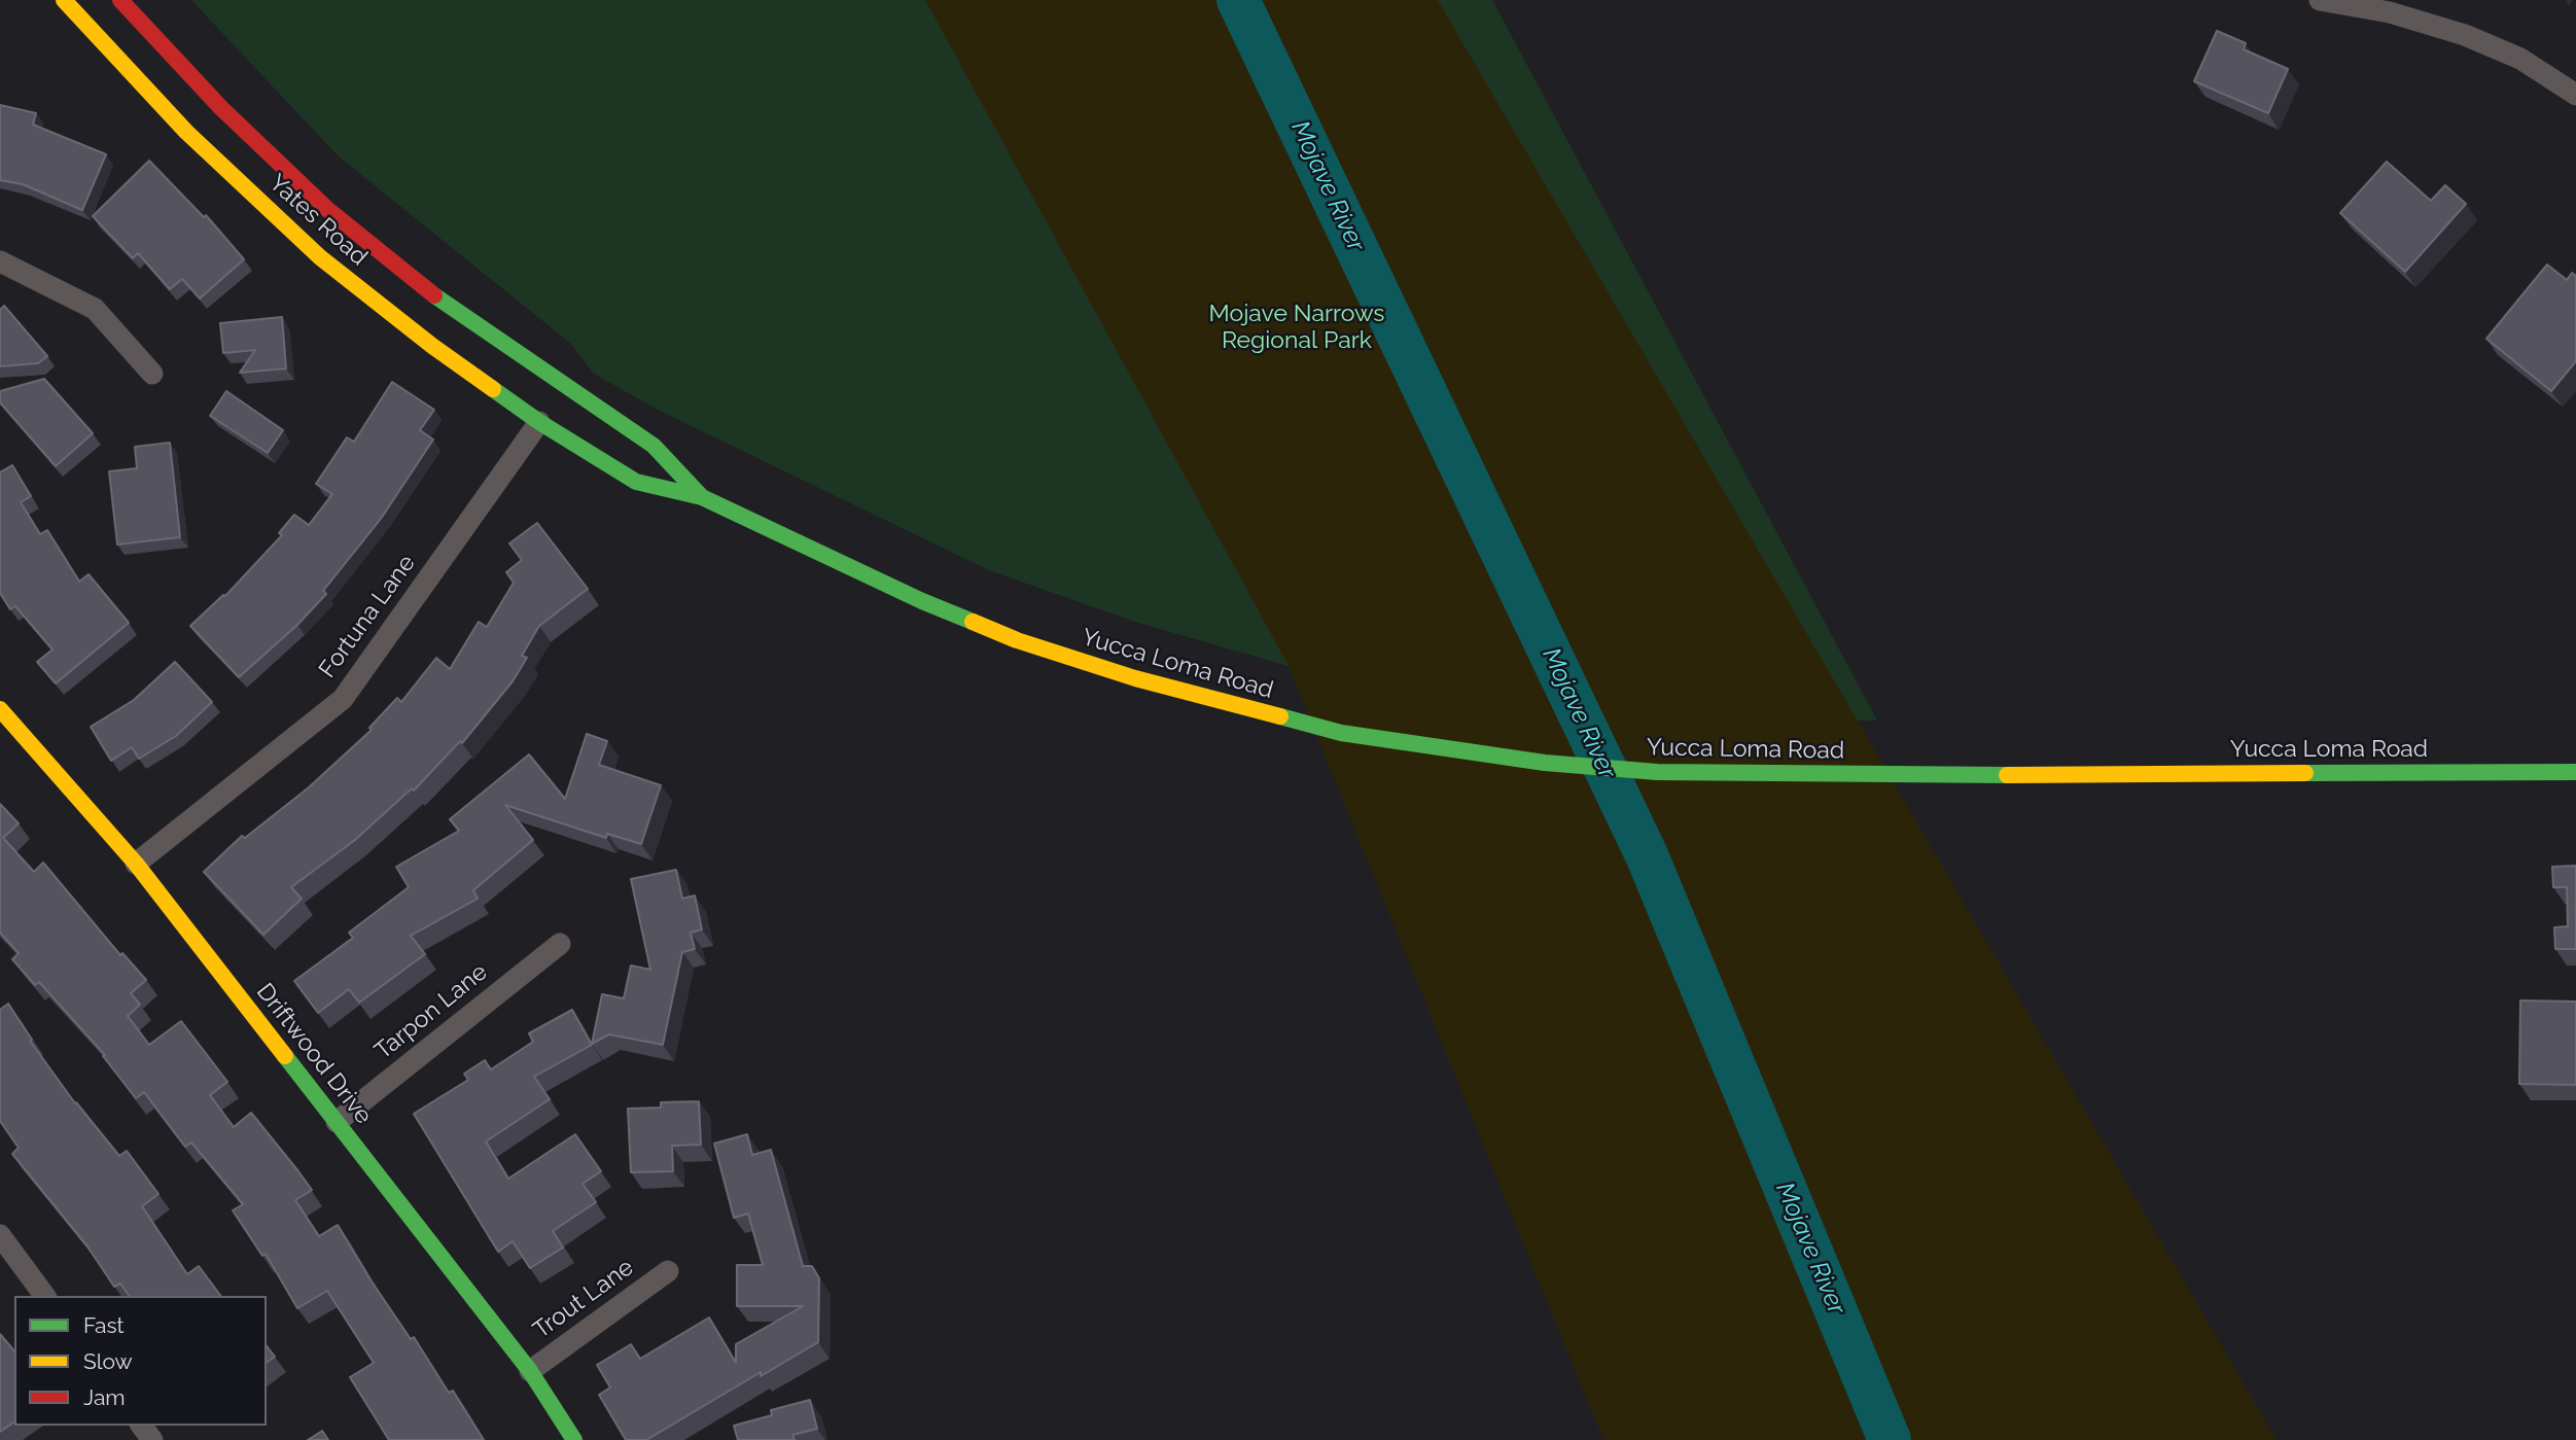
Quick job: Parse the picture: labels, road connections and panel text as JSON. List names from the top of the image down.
{
  "streets": {
    "main road": ["Yates Road", "Yucca Loma Road", "Driftwood Drive"],
    "street": ["Fortuna Lane", "Tarpon Lane", "Trout Lane"]
  },
  "crossings": [
    ["Yates Road", "Fortuna Lane"],
    ["Yates Road", "Yucca Loma Road"],
    ["Fortuna Lane", "Driftwood Drive"],
    ["Tarpon Lane", "Driftwood Drive"],
    ["Driftwood Drive", "Trout Lane"]
  ],
  "water": ["Mojave River"],
  "parks": ["Mojave Narrows Regional Park"],
  "legend": ["Fast", "Slow", "Jam"]
}
